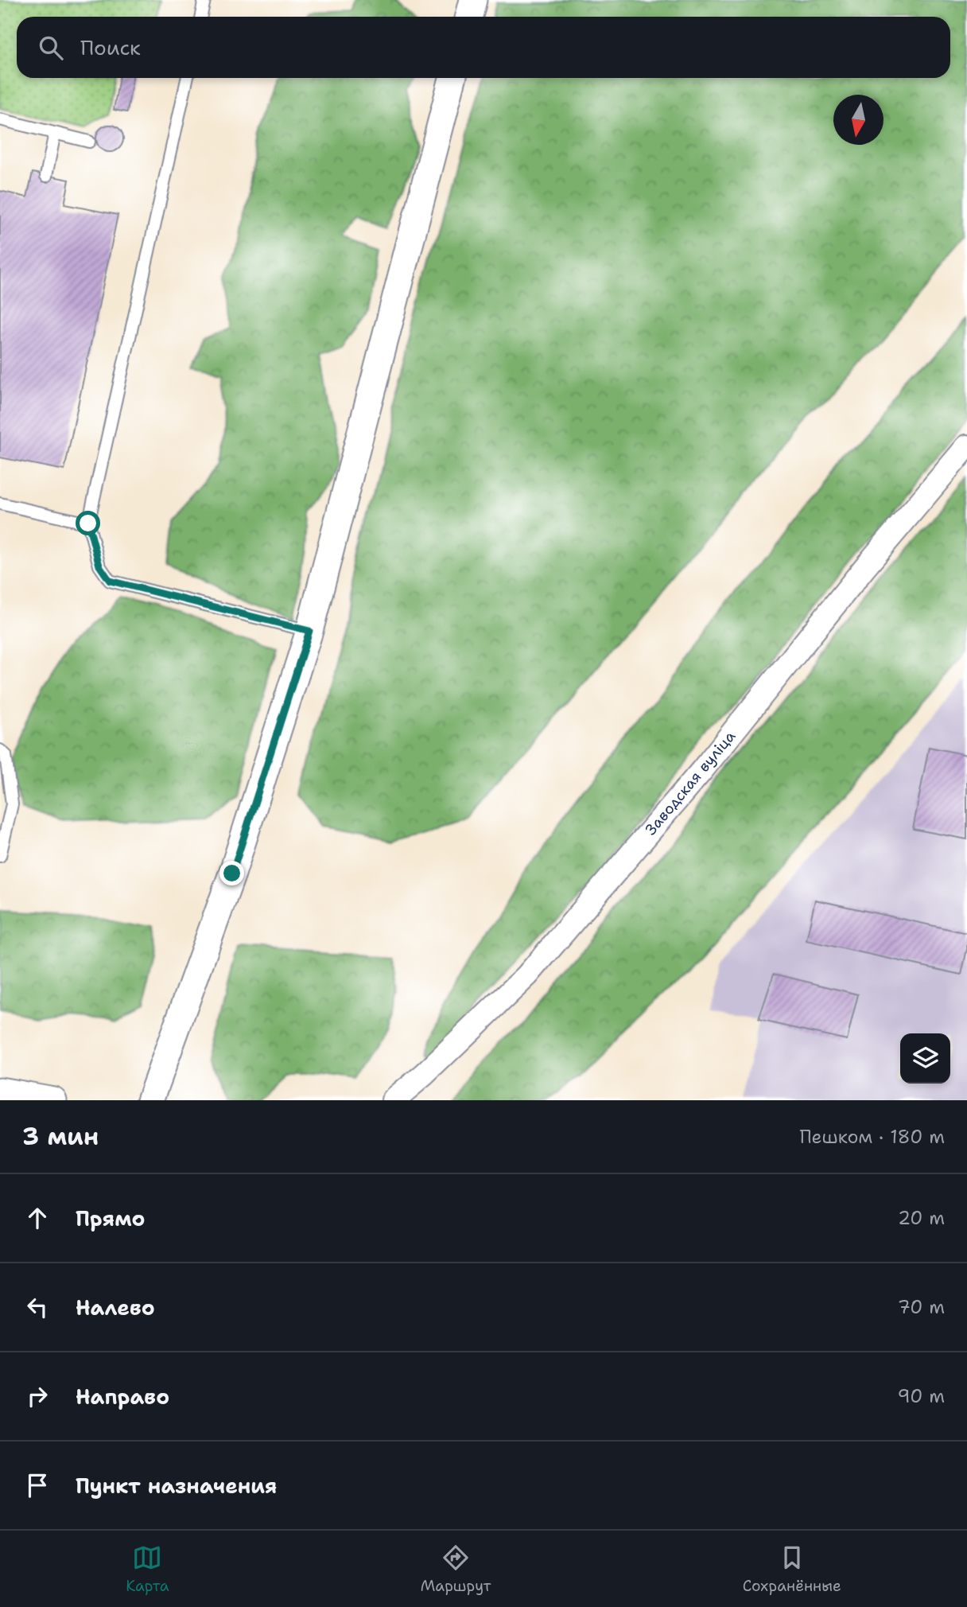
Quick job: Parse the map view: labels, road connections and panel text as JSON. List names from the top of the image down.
{
  "streets": {
    "street": ["Заводская вуліца"]
  },
  "north": "bottom",
  "page": {
    "search": "Поиск",
    "heading": ["3 мин", "Пешком · 180 m"],
    "list": [
      ["Прямо", "20 m"],
      ["Налево", "70 m"],
      ["Направо", "90 m"],
      "Пункт назначения"
    ],
    "nav": ["Карта", "Маршрут", "Сохранённые"]
  }
}
